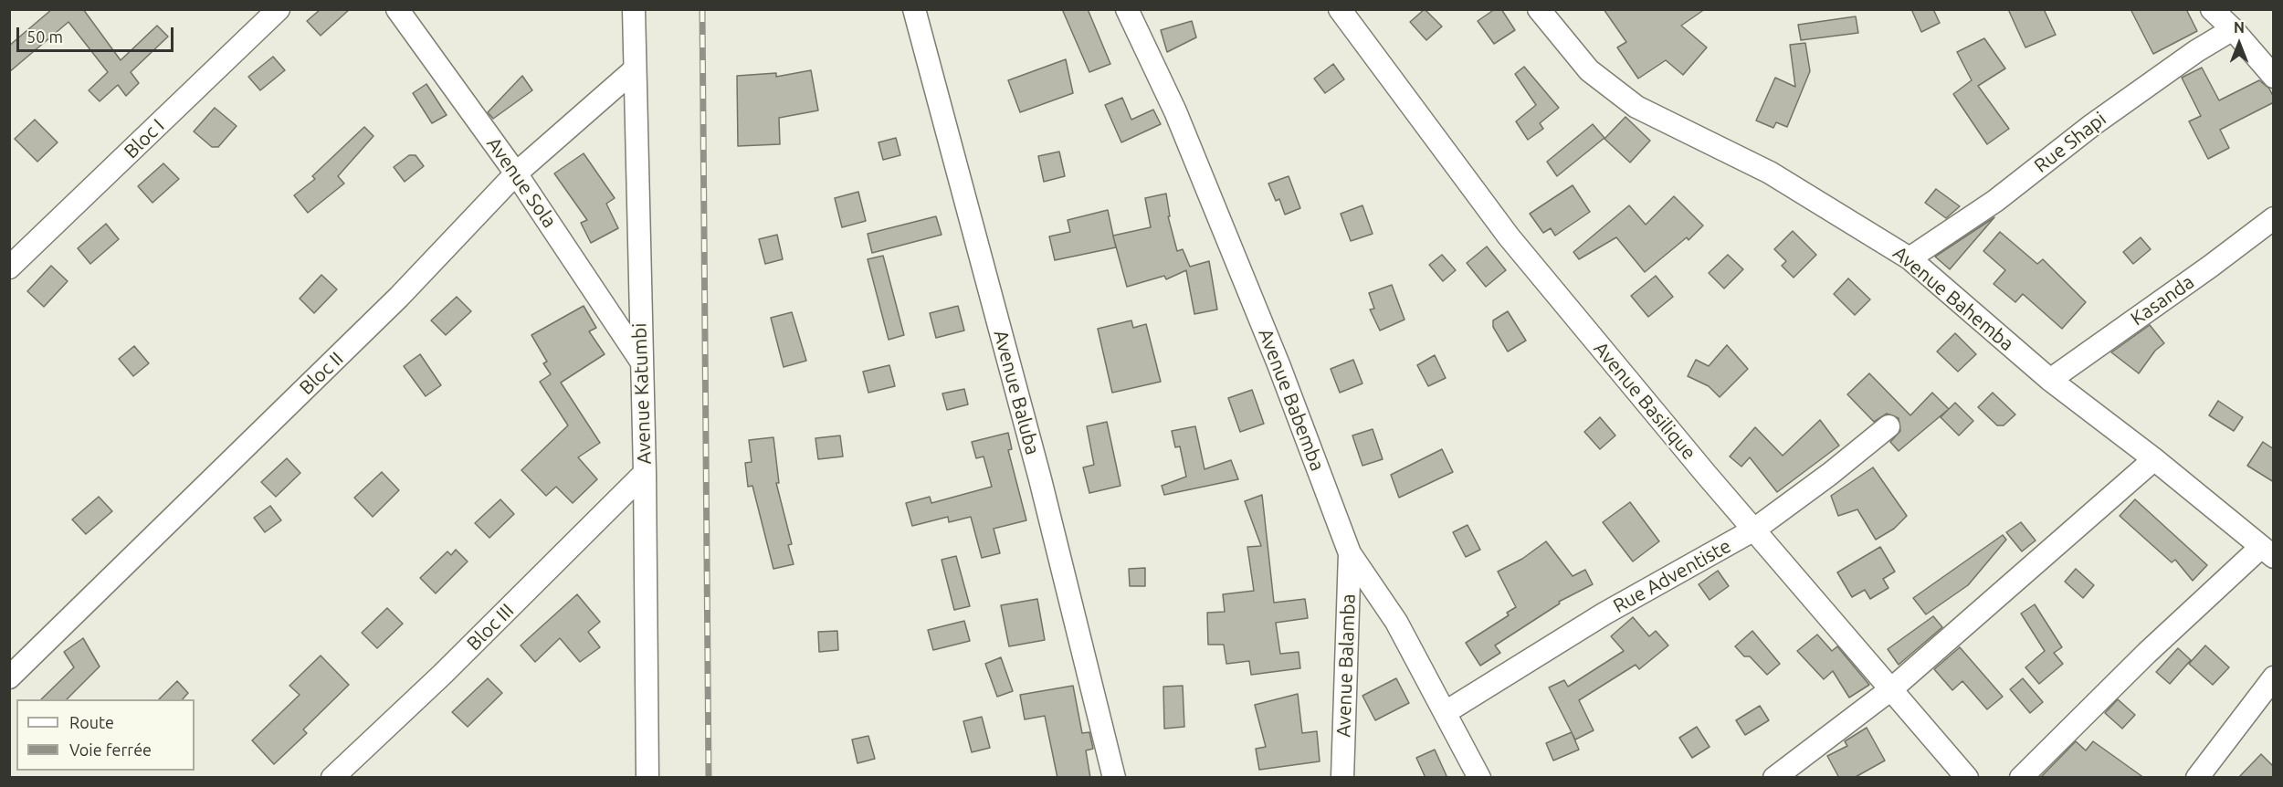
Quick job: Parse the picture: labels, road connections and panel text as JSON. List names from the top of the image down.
{
  "streets": {
    "street": [
      "Bloc I",
      "Rue Shapi",
      "Avenue Sola",
      "Avenue Bahemba",
      "Kasanda",
      "Bloc II",
      "Avenue Baluba",
      "Avenue Katumbi",
      "Avenue Babemba",
      "Avenue Basilique",
      "Rue Adventiste",
      "Bloc III",
      "Avenue Balamba"
    ]
  },
  "crossings": [
    ["Rue Shapi", "Avenue Bahemba"],
    ["Avenue Sola", "Bloc II"],
    ["Avenue Sola", "Avenue Katumbi"],
    ["Avenue Bahemba", "Kasanda"],
    ["Bloc II", "Avenue Katumbi"],
    ["Avenue Katumbi", "Bloc III"],
    ["Avenue Babemba", "Rue Adventiste"],
    ["Avenue Babemba", "Avenue Balamba"],
    ["Avenue Basilique", "Rue Adventiste"]
  ],
  "legend": ["Route", "Voie ferrée"],
  "scale_bar": "50 m",
  "north": "top"
}
